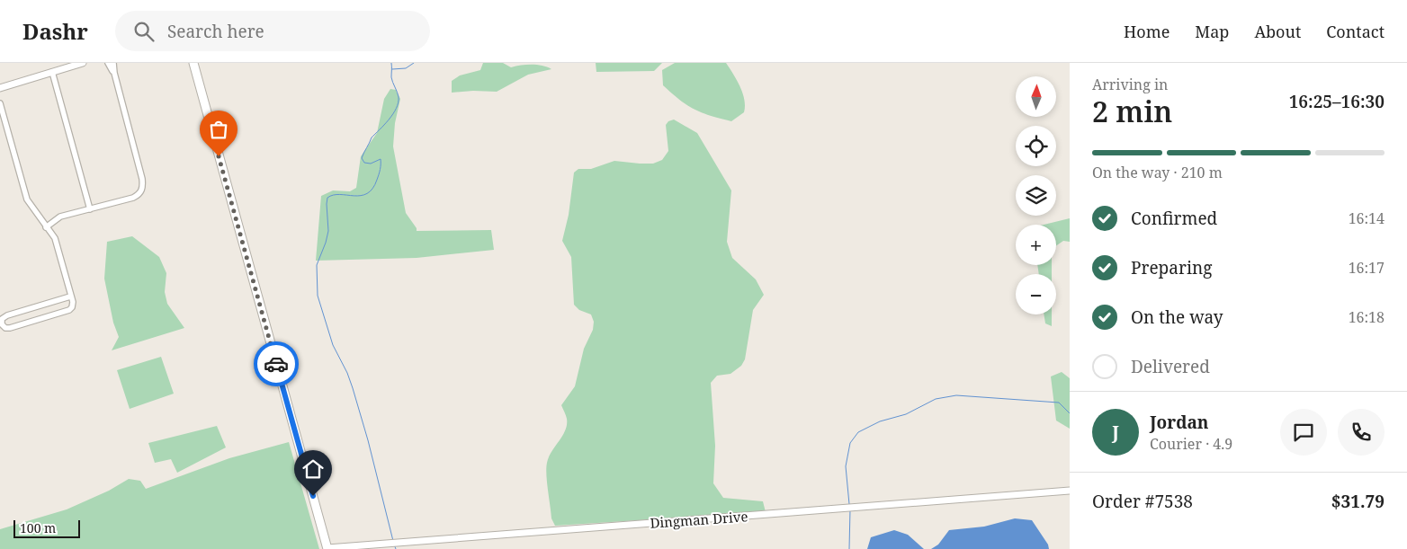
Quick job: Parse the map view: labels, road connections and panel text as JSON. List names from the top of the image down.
{
  "streets": {
    "street": ["Dingman Drive"]
  },
  "scale_bar": "100 m",
  "north": "top",
  "page": {
    "header": "Dashr",
    "search": "Search here",
    "nav": [
      "Home",
      "Map",
      "About",
      "Contact"
    ],
    "heading": ["2 min", "Arriving in", "16:25–16:30"],
    "panel": [
      "Jordan",
      "Courier · 4.9",
      "Order #7538",
      "$31.79"
    ],
    "map_buttons": ["+", "−"],
    "bar": "On the way · 210 m",
    "list": [
      ["Confirmed", "16:14"],
      ["Preparing", "16:17"],
      ["On the way", "16:18"],
      "Delivered"
    ],
    "round": "J",
    "scale": "100 m"
  }
}
